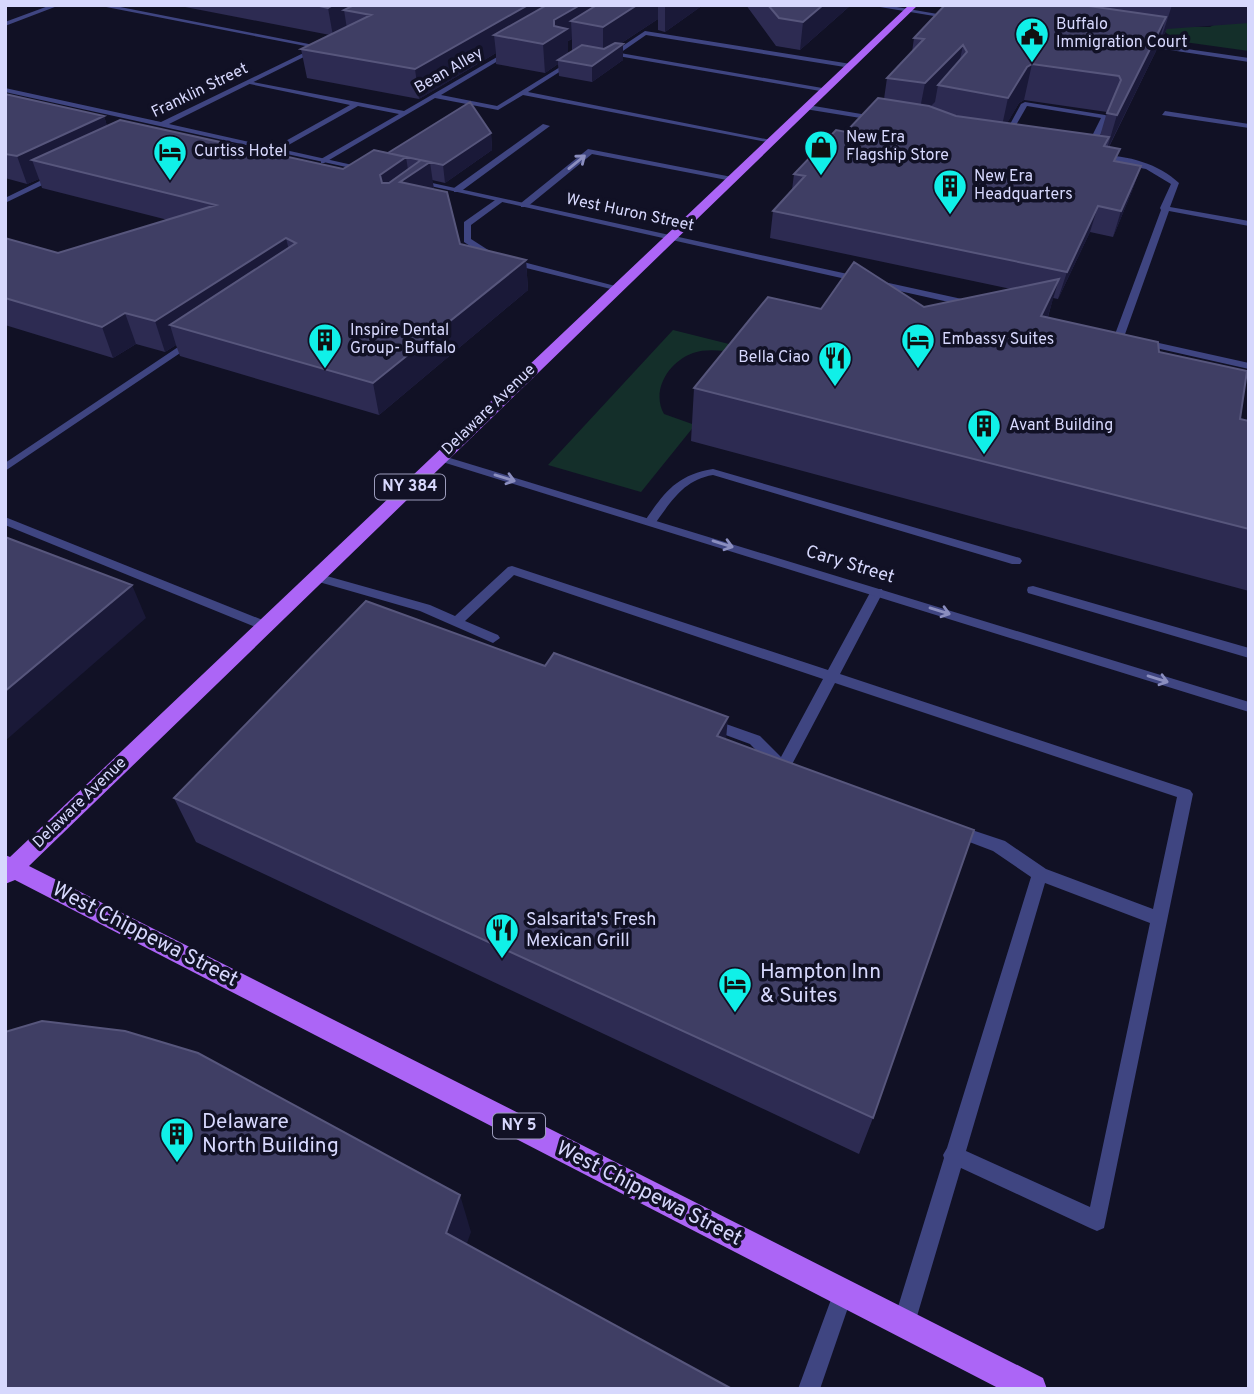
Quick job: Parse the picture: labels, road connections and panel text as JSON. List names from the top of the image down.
{
  "streets": {
    "main road": [
      "Delaware Avenue",
      "NY 384",
      "West Chippewa Street",
      "NY 5"
    ],
    "street": [
      "Bean Alley",
      "Franklin Street",
      "West Huron Street",
      "Cary Street"
    ]
  },
  "crossings": [
    ["West Huron Street", "Delaware Avenue"],
    ["Delaware Avenue", "Cary Street"],
    ["Delaware Avenue", "West Chippewa Street"]
  ],
  "places": {
    "public building": ["Buffalo Immigration Court"],
    "shop": ["New Era Flagship Store"],
    "hotel": ["Curtiss Hotel", "Embassy Suites", "Hampton Inn & Suites"],
    "building": [
      "New Era Headquarters",
      "Inspire Dental Group- Buffalo",
      "Avant Building",
      "Delaware North Building"
    ],
    "restaurant": ["Bella Ciao", "Salsarita's Fresh Mexican Grill"]
  }
}
